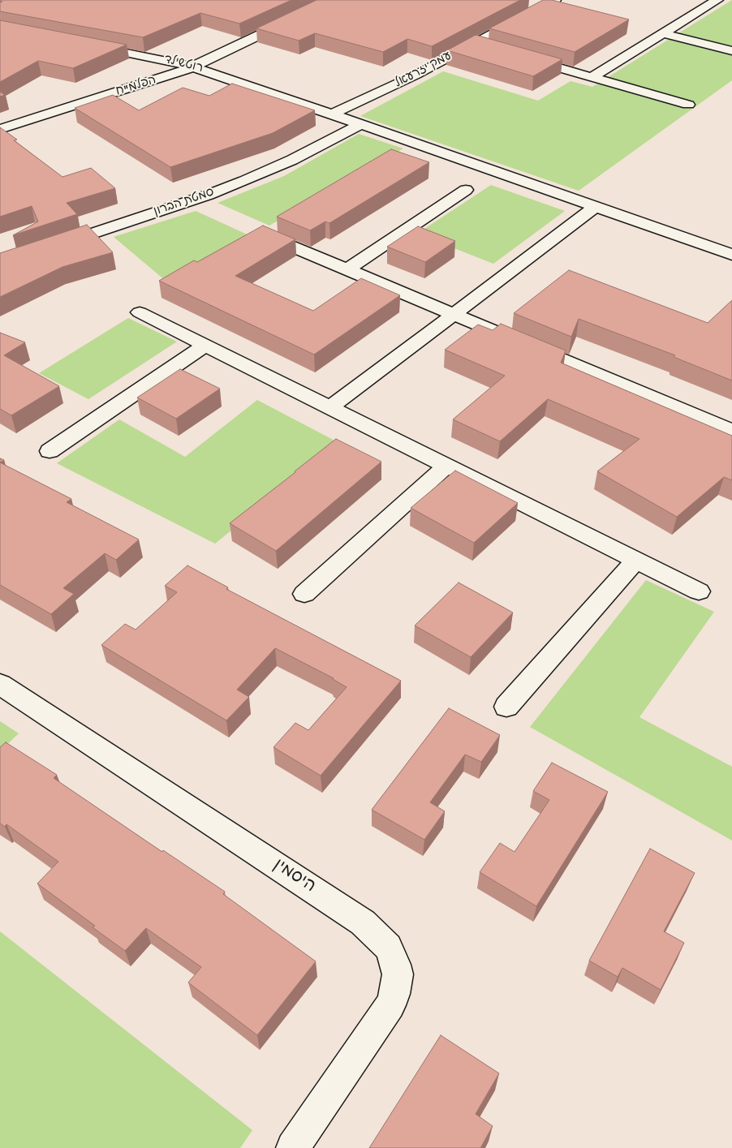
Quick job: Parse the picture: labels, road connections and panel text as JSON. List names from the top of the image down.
{
  "streets": {
    "street": [
      "רוטשילד",
      "עמק יזרעאל",
      "הפלמ\"ח",
      "סמטת הברון",
      "היסמין"
    ]
  },
  "crossings": [
    ["רוטשילד", "עמק יזרעאל"],
    ["רוטשילד", "הפלמ\"ח"],
    ["רוטשילד", "סמטת הברון"]
  ]
}
